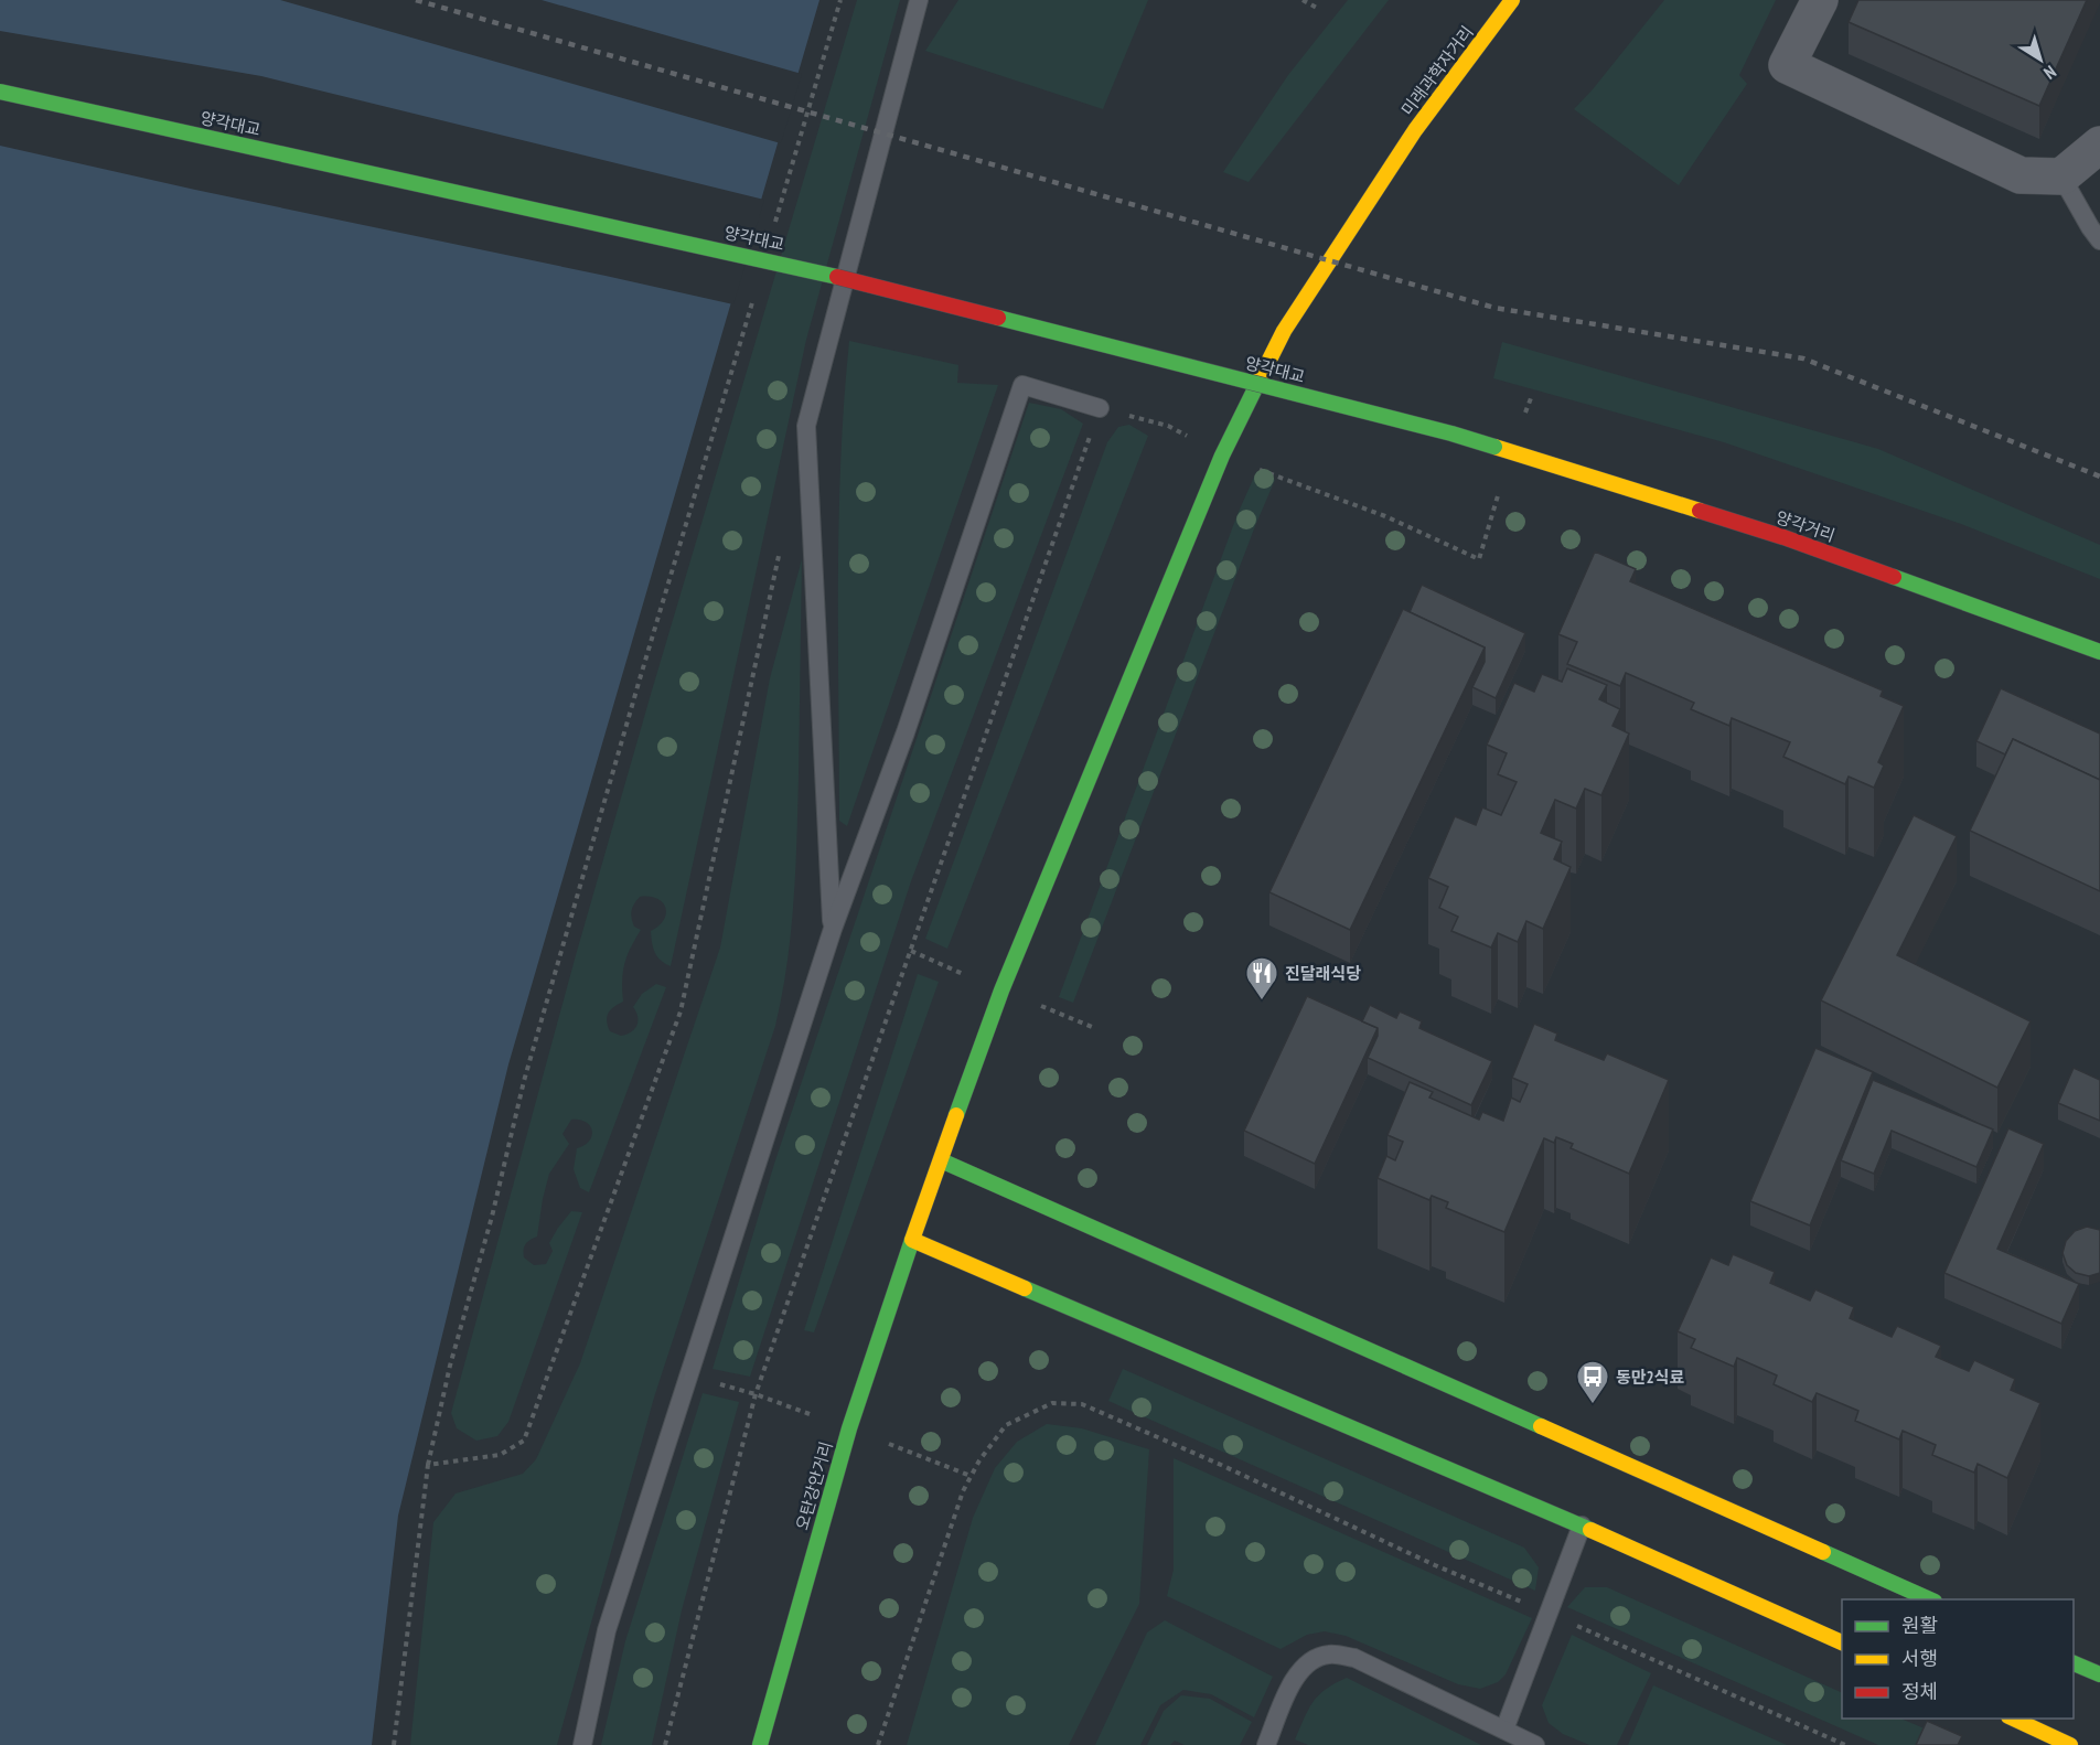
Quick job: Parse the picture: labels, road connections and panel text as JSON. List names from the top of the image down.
{
  "streets": {
    "main road": [
      "미래과학자거리",
      "양각대교",
      "양각거리",
      "오탄강안거리"
    ]
  },
  "crossings": [
    ["미래과학자거리", "오탄강안거리"],
    ["양각대교", "양각거리"]
  ],
  "places": {
    "restaurant": ["진달래식당"],
    "bus stop": ["동만2식료"]
  },
  "legend": ["원활", "서행", "정체"],
  "north": "bottom right"
}
